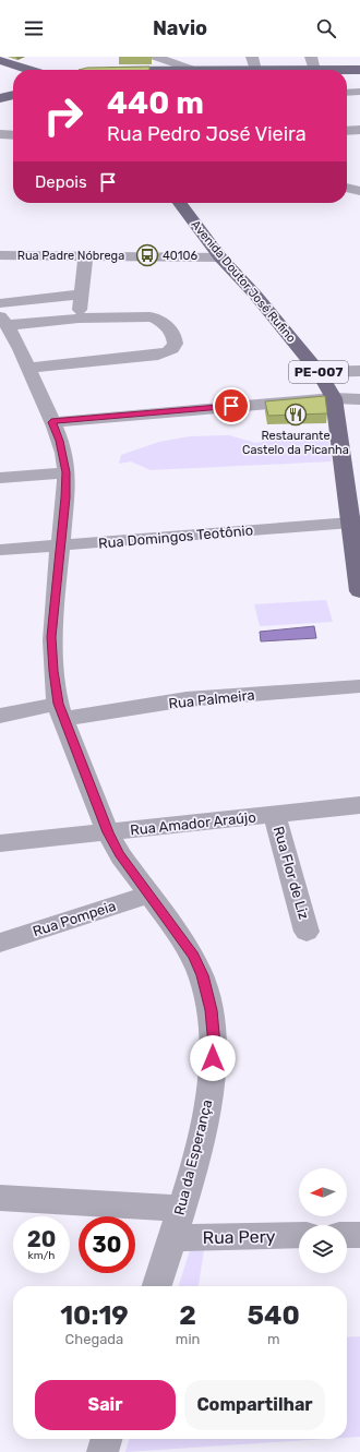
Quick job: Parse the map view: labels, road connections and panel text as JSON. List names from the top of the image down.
{
  "streets": {
    "main road": ["Avenida Doutor José Rufino", "PE-007"],
    "street": [
      "Rua Padre Nóbrega",
      "Rua Domingos Teotônio",
      "Rua Palmeira",
      "Rua Amador Araújo",
      "Rua Flor de Liz",
      "Rua Pompeia",
      "Rua da Esperança",
      "Rua Pery"
    ]
  },
  "crossings": [
    ["Rua Padre Nóbrega", "Avenida Doutor José Rufino"],
    ["Avenida Doutor José Rufino", "Rua Domingos Teotônio"],
    ["Rua Domingos Teotônio", "Rua da Esperança"],
    ["Rua Palmeira", "Rua da Esperança"],
    ["Rua Amador Araújo", "Rua Flor de Liz"],
    ["Rua Amador Araújo", "Rua da Esperança"],
    ["Rua Pompeia", "Rua da Esperança"],
    ["Rua da Esperança", "Rua Pery"]
  ],
  "places": {
    "bus stop": ["40106"],
    "restaurant": ["Restaurante Castelo da Picanha"]
  },
  "north": "left",
  "page": {
    "header": "Navio",
    "turn": ["440 m", "Rua Pedro José Vieira"],
    "then": "Depois",
    "speed": "20 km/h",
    "limit": "30",
    "eta": [
      "10:19",
      "Chegada",
      "2",
      "min",
      "540",
      "m"
    ],
    "buttons": ["Sair", "Compartilhar"]
  }
}
